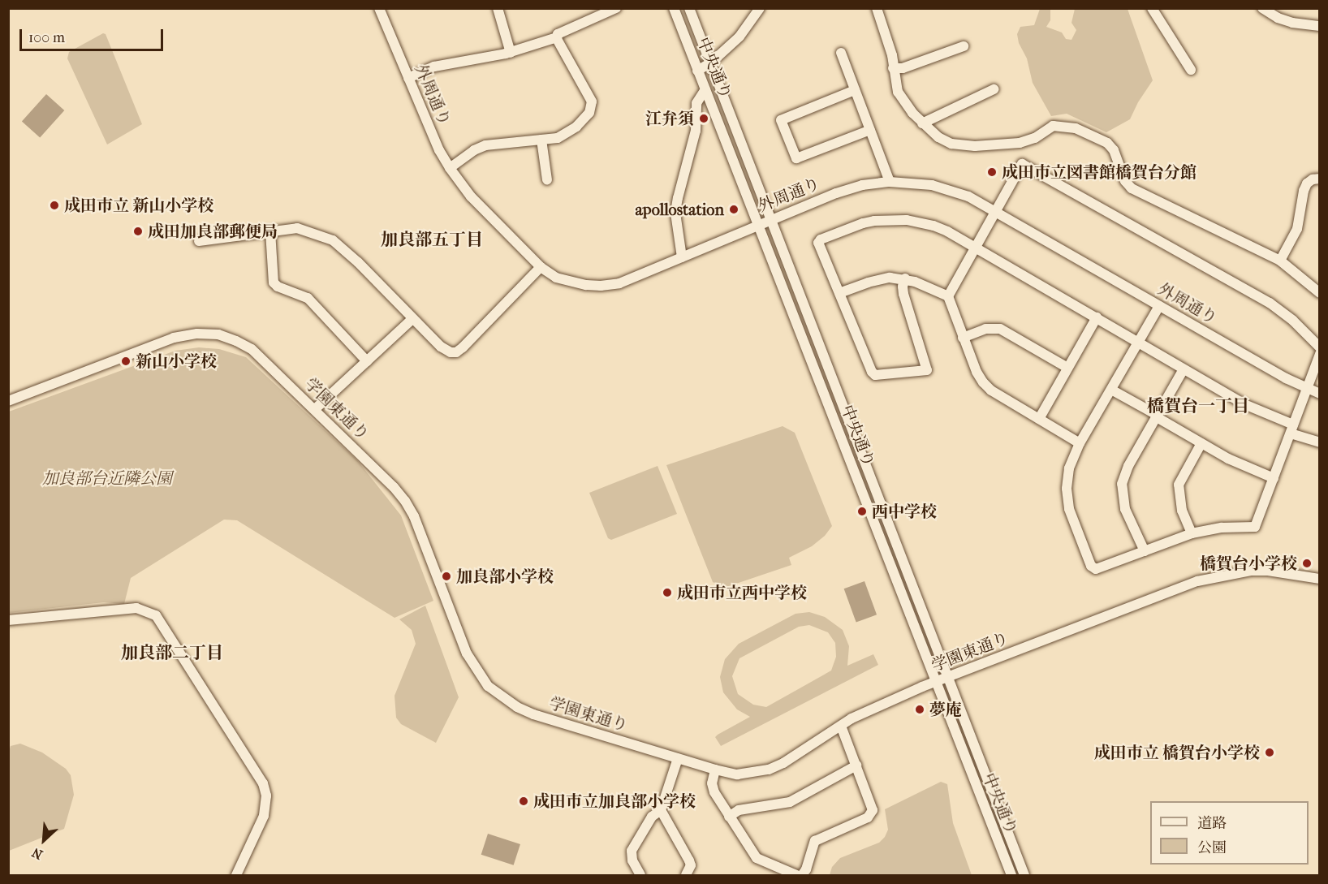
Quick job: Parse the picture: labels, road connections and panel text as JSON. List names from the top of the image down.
{
  "streets": {
    "street": ["中央通り", "外周通り", "学園東通り"]
  },
  "crossings": [
    ["中央通り", "外周通り"],
    ["中央通り", "学園東通り"]
  ],
  "districts": ["加良部五丁目", "橋賀台一丁目", "加良部二丁目"],
  "parks": ["加良部台近隣公園"],
  "places": [
    "江弁須",
    "成田市立図書館橋賀台分館",
    "成田市立 新山小学校",
    "apollostation",
    "成田加良部郵便局",
    "新山小学校",
    "西中学校",
    "橋賀台小学校",
    "加良部小学校",
    "成田市立西中学校",
    "夢庵",
    "成田市立 橋賀台小学校",
    "成田市立加良部小学校"
  ],
  "legend": ["道路", "公園"],
  "scale_bar": "100 m",
  "north": "bottom left"
}
